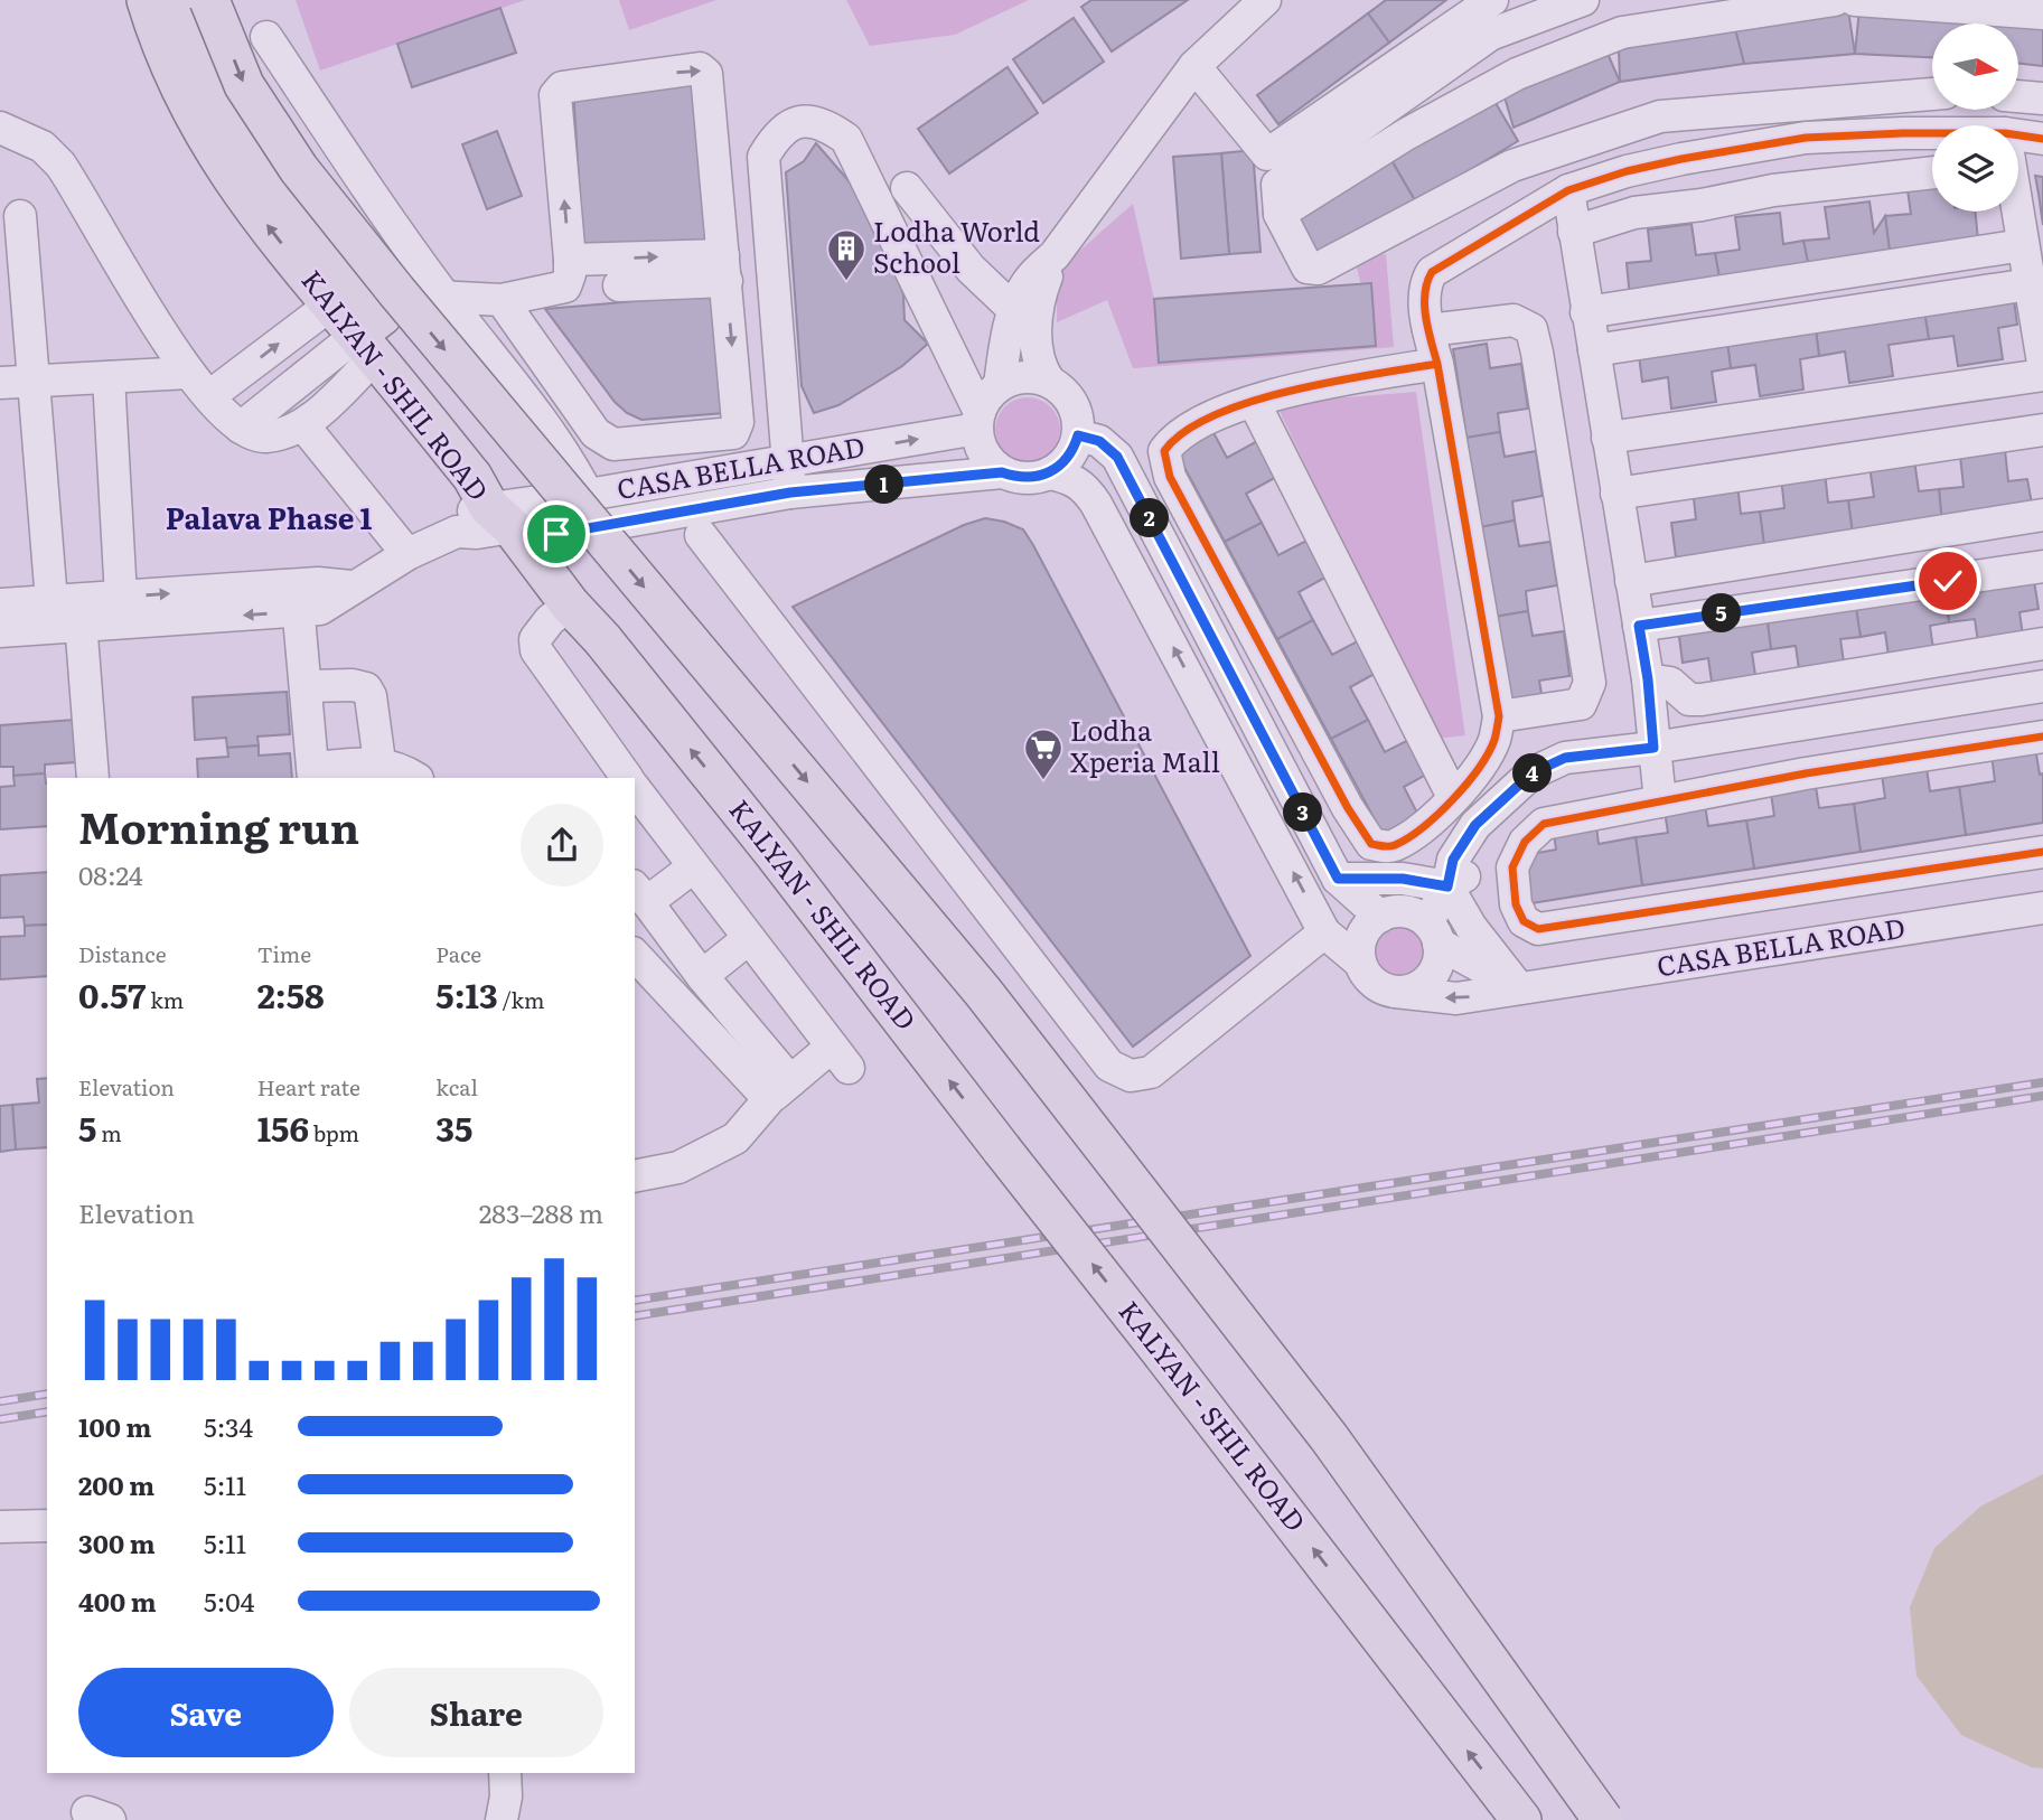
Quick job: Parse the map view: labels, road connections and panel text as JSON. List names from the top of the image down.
{
  "streets": {
    "main road": ["KALYAN - SHIL ROAD"],
    "street": ["CASA BELLA ROAD"]
  },
  "crossings": [
    ["KALYAN - SHIL ROAD", "CASA BELLA ROAD"]
  ],
  "districts": ["Palava Phase 1"],
  "places": {
    "building": ["Lodha World School"],
    "supermarket": ["Lodha Xperia Mall"]
  },
  "north": "right",
  "page": {
    "pins": [
      "1",
      "2",
      "5",
      "4",
      "3"
    ],
    "heading": ["Morning run", "08:24"],
    "stats": [
      ["Distance", "0.57 km"],
      ["Time", "2:58"],
      ["Pace", "5:13 /km"],
      ["Elevation", "5 m"],
      ["Heart rate", "156 bpm"],
      ["kcal", "35"]
    ],
    "chart": ["Elevation", "283–288 m"],
    "list": [
      {
        "name": "100 m",
        "note": "5:34"
      },
      {
        "name": "200 m",
        "note": "5:11"
      },
      {
        "name": "300 m",
        "note": "5:11"
      },
      {
        "name": "400 m",
        "note": "5:04"
      }
    ],
    "buttons": ["Save", "Share"]
  }
}
